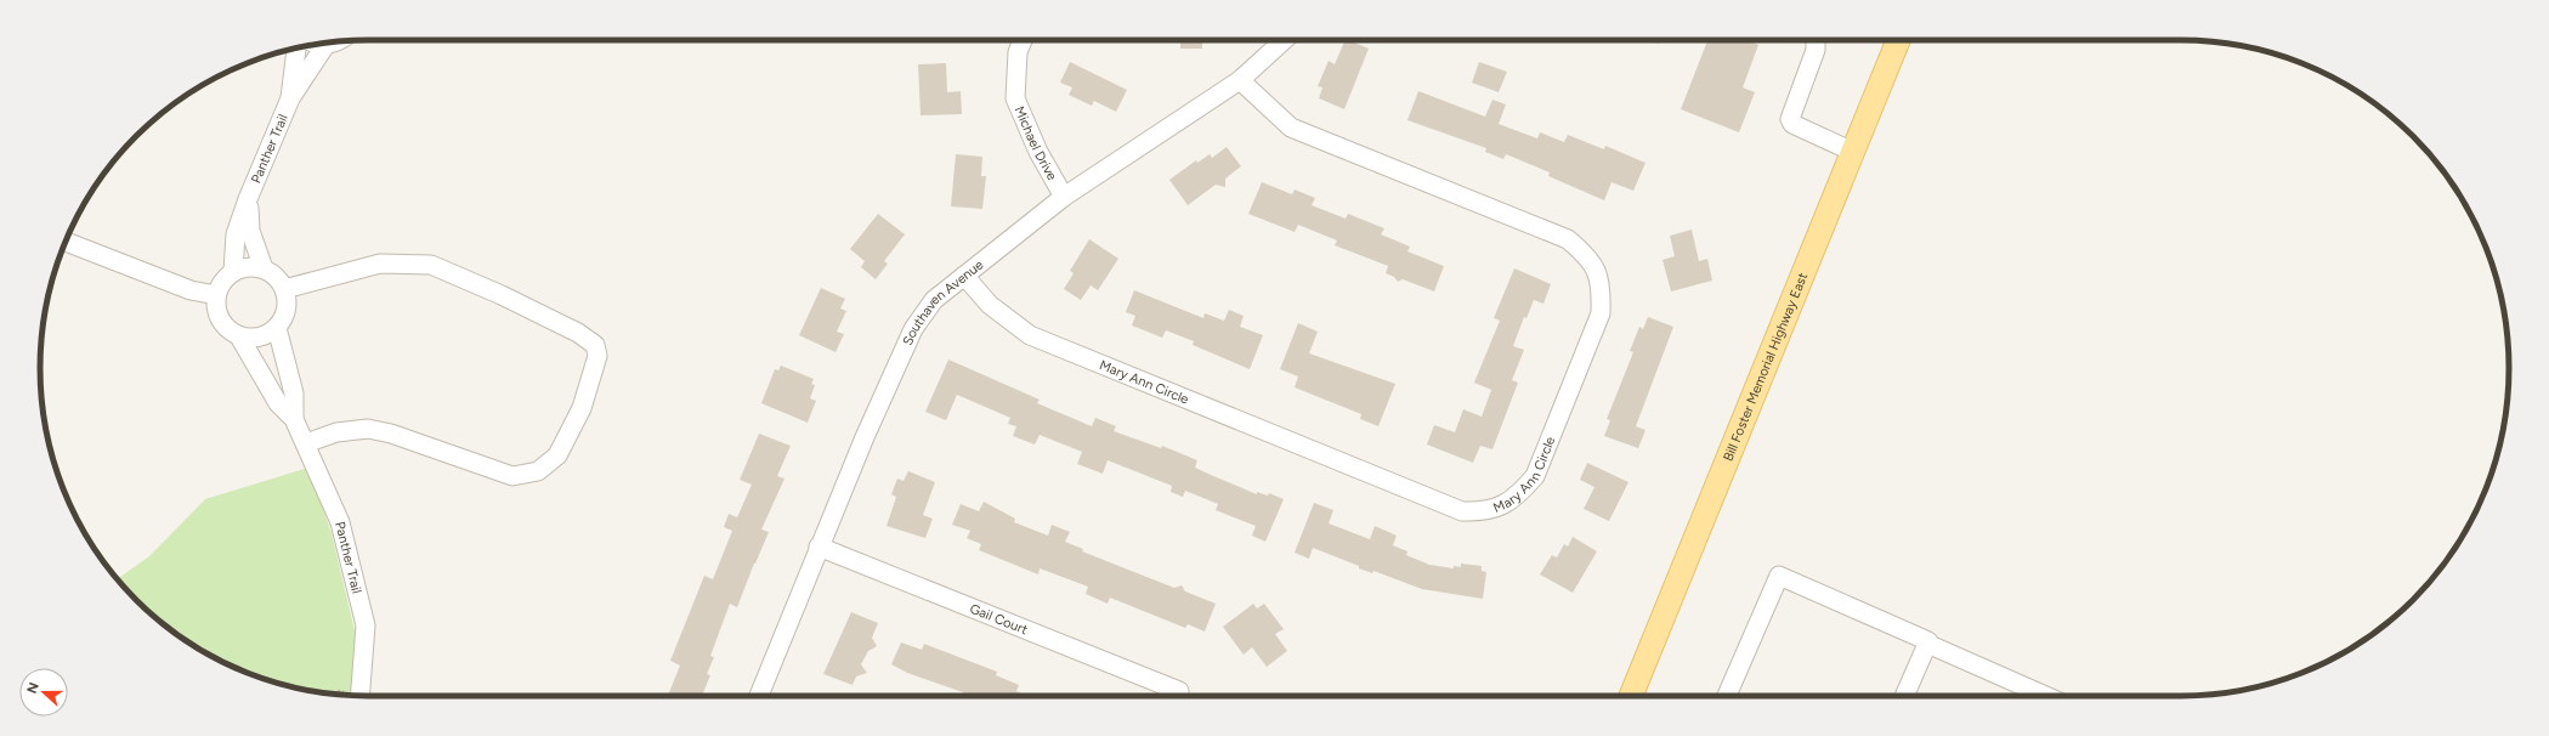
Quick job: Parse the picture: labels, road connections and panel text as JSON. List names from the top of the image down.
{
  "streets": {
    "main road": ["Bill Foster Memorial Highway East"],
    "street": [
      "Michael Drive",
      "Panther Trail",
      "Southaven Avenue",
      "Mary Ann Circle",
      "Gail Court"
    ]
  },
  "crossings": [
    ["Michael Drive", "Southaven Avenue"],
    ["Southaven Avenue", "Mary Ann Circle"],
    ["Southaven Avenue", "Gail Court"]
  ],
  "north": "left"
}
